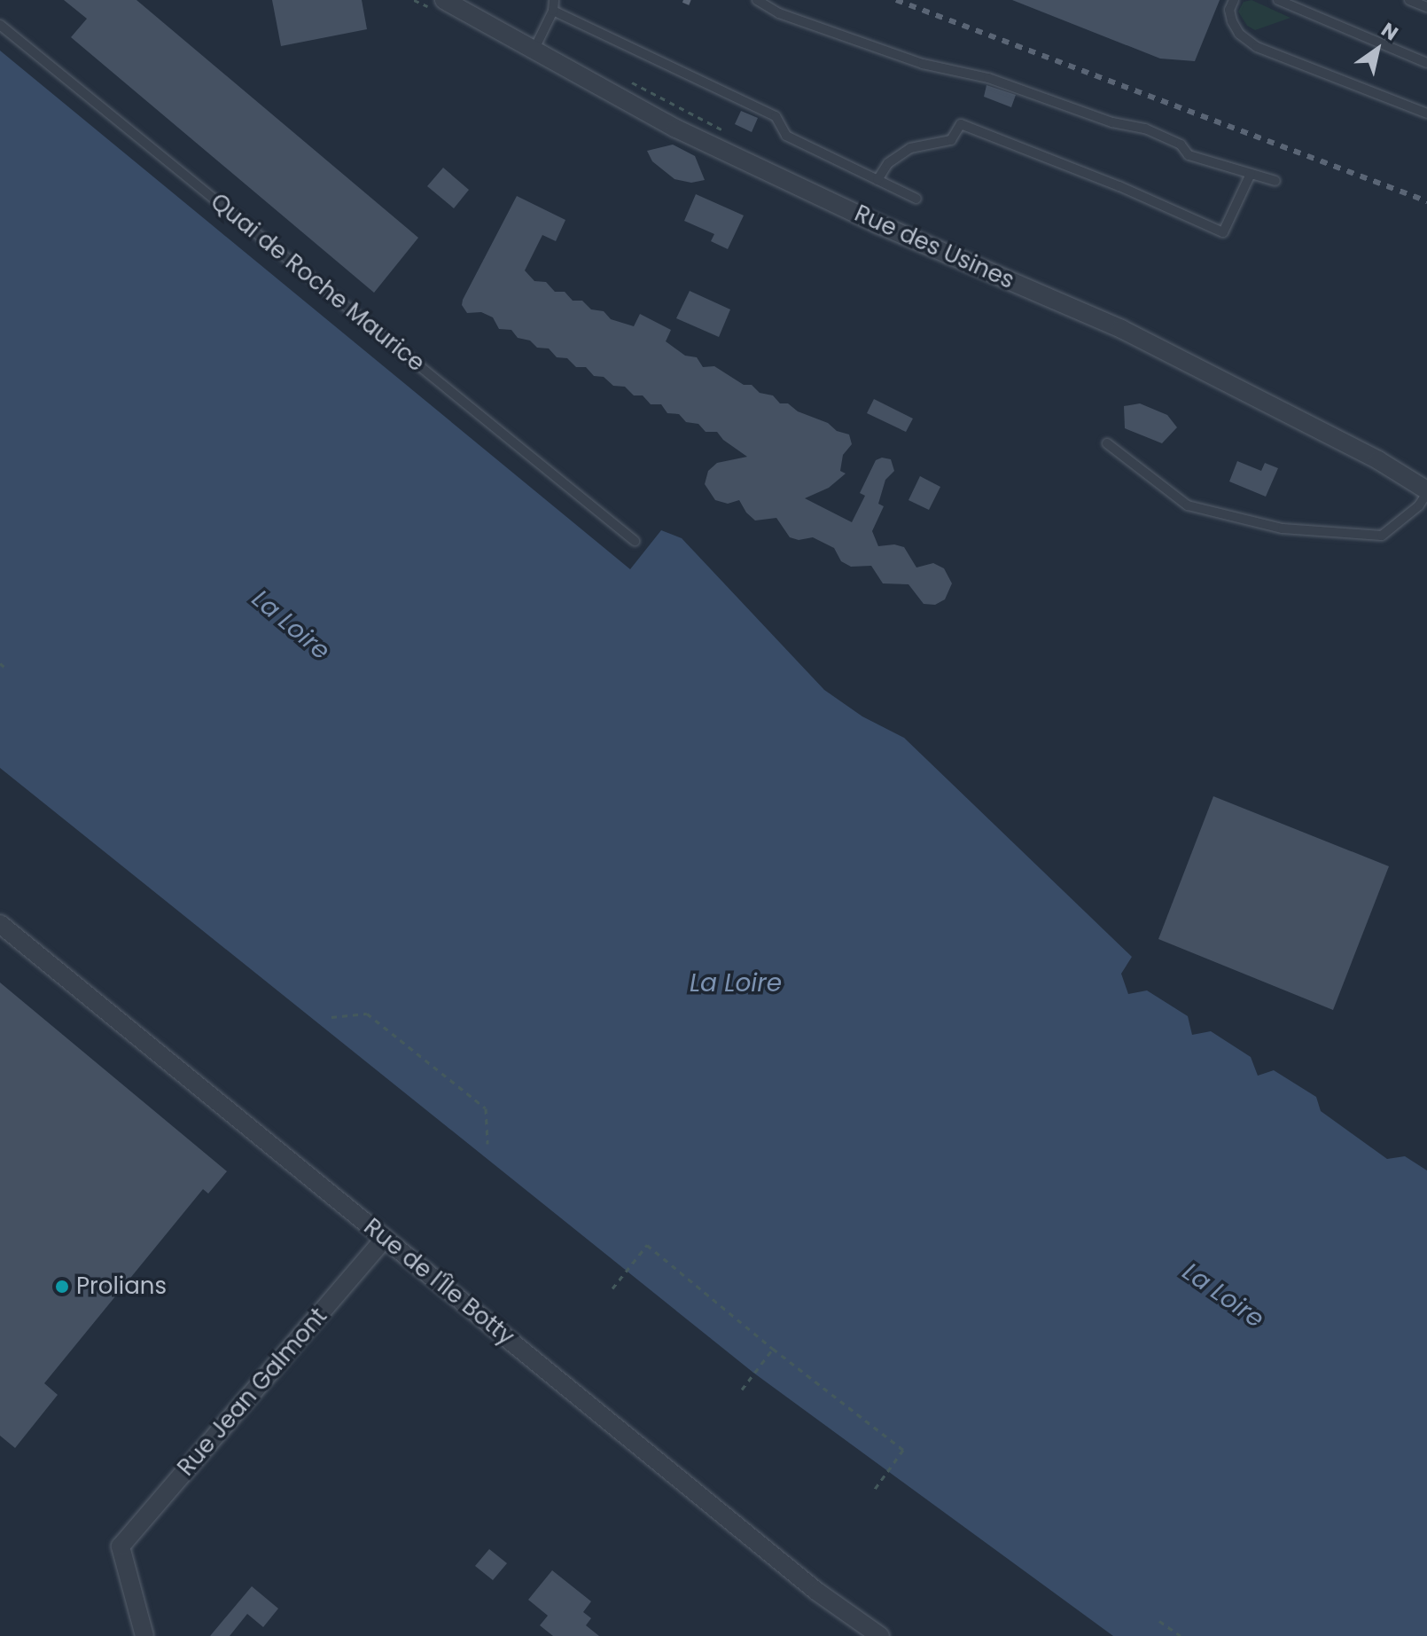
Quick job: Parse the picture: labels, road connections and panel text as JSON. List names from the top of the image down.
{
  "streets": {
    "street": ["Rue des Usines", "Rue de l'Île Botty", "Rue Jean Galmont"],
    "lane": ["Quai de Roche Maurice"]
  },
  "crossings": [
    ["Rue de l'Île Botty", "Rue Jean Galmont"]
  ],
  "water": ["La Loire"],
  "places": ["Prolians"],
  "north": "top right"
}
